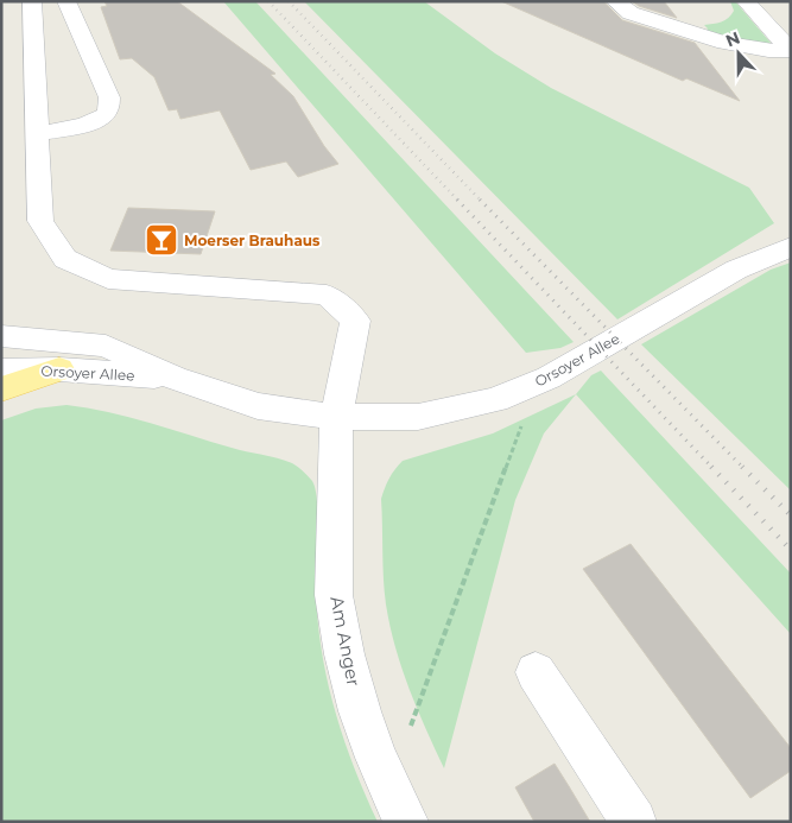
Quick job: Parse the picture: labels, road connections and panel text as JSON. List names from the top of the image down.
{
  "streets": {
    "street": ["Orsoyer Allee", "Am Anger"]
  },
  "crossings": [
    ["Orsoyer Allee", "Am Anger"]
  ],
  "places": {
    "bar": ["Moerser Brauhaus"]
  },
  "north": "top"
}
